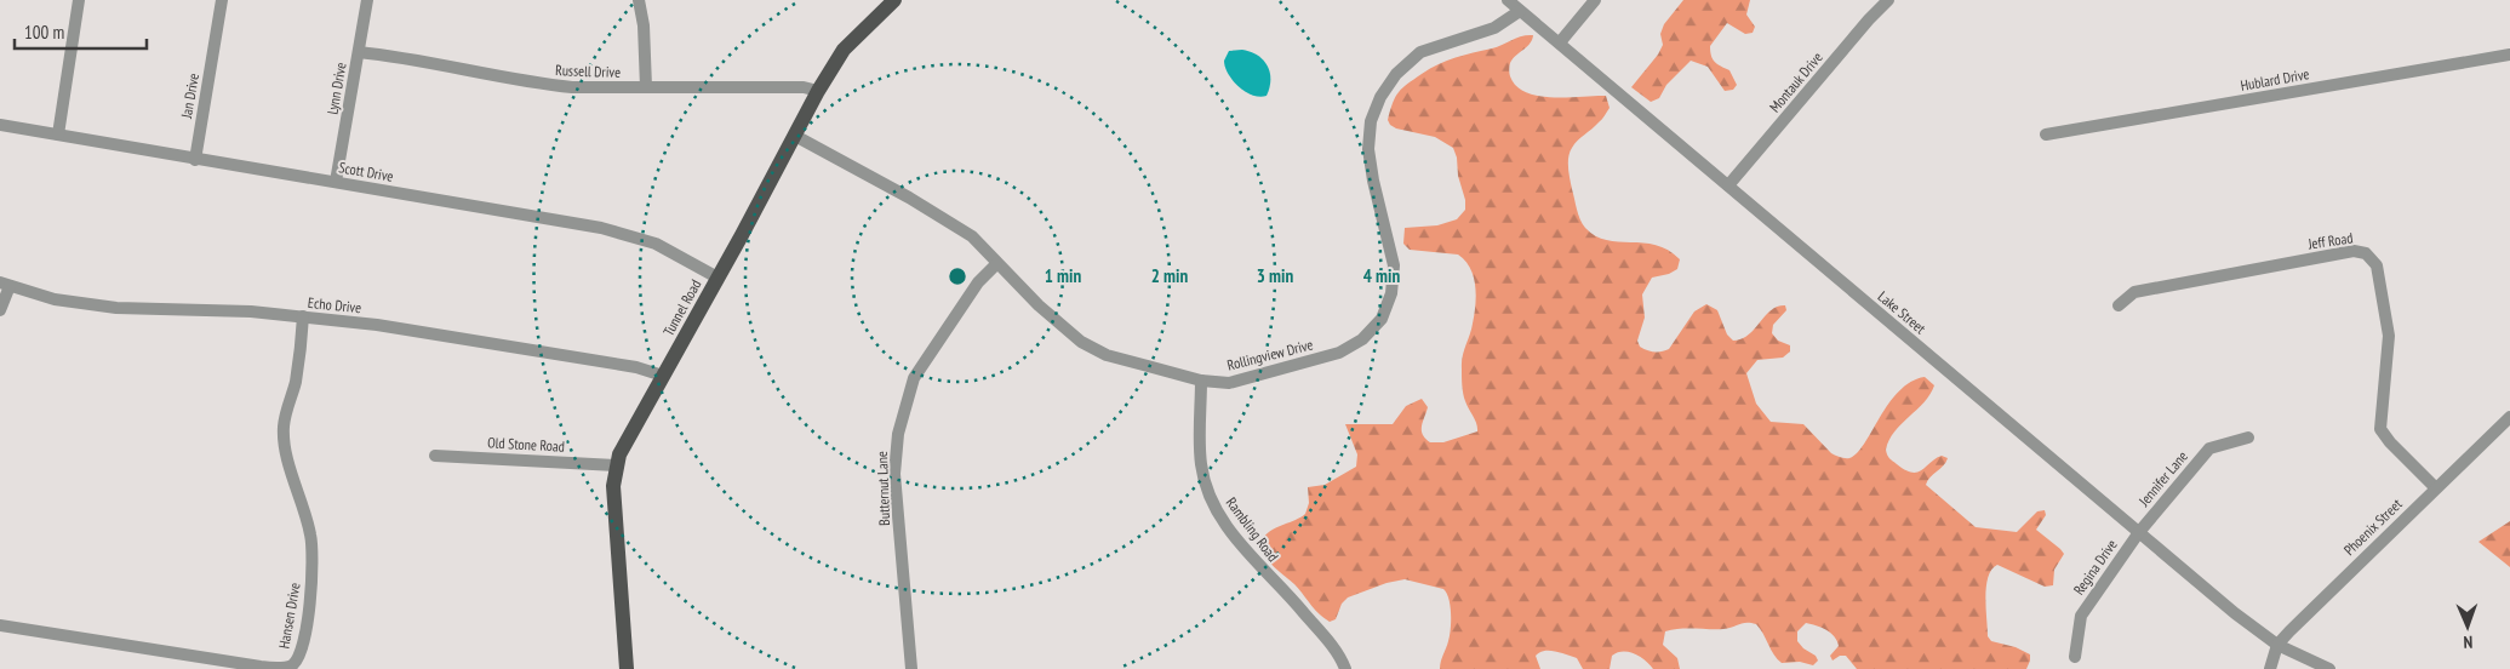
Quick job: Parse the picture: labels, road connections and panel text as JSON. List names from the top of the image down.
{
  "streets": {
    "main road": ["Tunnel Road"],
    "street": [
      "Russell Drive",
      "Hublard Drive",
      "Montauk Drive",
      "Lynn Drive",
      "Jan Drive",
      "Scott Drive",
      "Jeff Road",
      "Echo Drive",
      "Lake Street",
      "Rollingview Drive",
      "Old Stone Road",
      "Jennifer Lane",
      "Butternut Lane",
      "Phoenix Street",
      "Rambling Road",
      "Regina Drive",
      "Hansen Drive"
    ]
  },
  "crossings": [
    ["Russell Drive", "Lynn Drive"],
    ["Russell Drive", "Tunnel Road"],
    ["Montauk Drive", "Lake Street"],
    ["Lynn Drive", "Scott Drive"],
    ["Jan Drive", "Scott Drive"],
    ["Scott Drive", "Tunnel Road"],
    ["Jeff Road", "Phoenix Street"],
    ["Echo Drive", "Tunnel Road"],
    ["Echo Drive", "Hansen Drive"],
    ["Tunnel Road", "Rollingview Drive"],
    ["Tunnel Road", "Old Stone Road"],
    ["Lake Street", "Rollingview Drive"],
    ["Lake Street", "Jennifer Lane"],
    ["Lake Street", "Phoenix Street"],
    ["Lake Street", "Regina Drive"],
    ["Rollingview Drive", "Butternut Lane"],
    ["Rollingview Drive", "Rambling Road"],
    ["Jennifer Lane", "Regina Drive"]
  ],
  "scale_bar": "100 m",
  "north": "bottom",
  "rings": [
    "1 min",
    "2 min",
    "3 min",
    "4 min"
  ]
}
